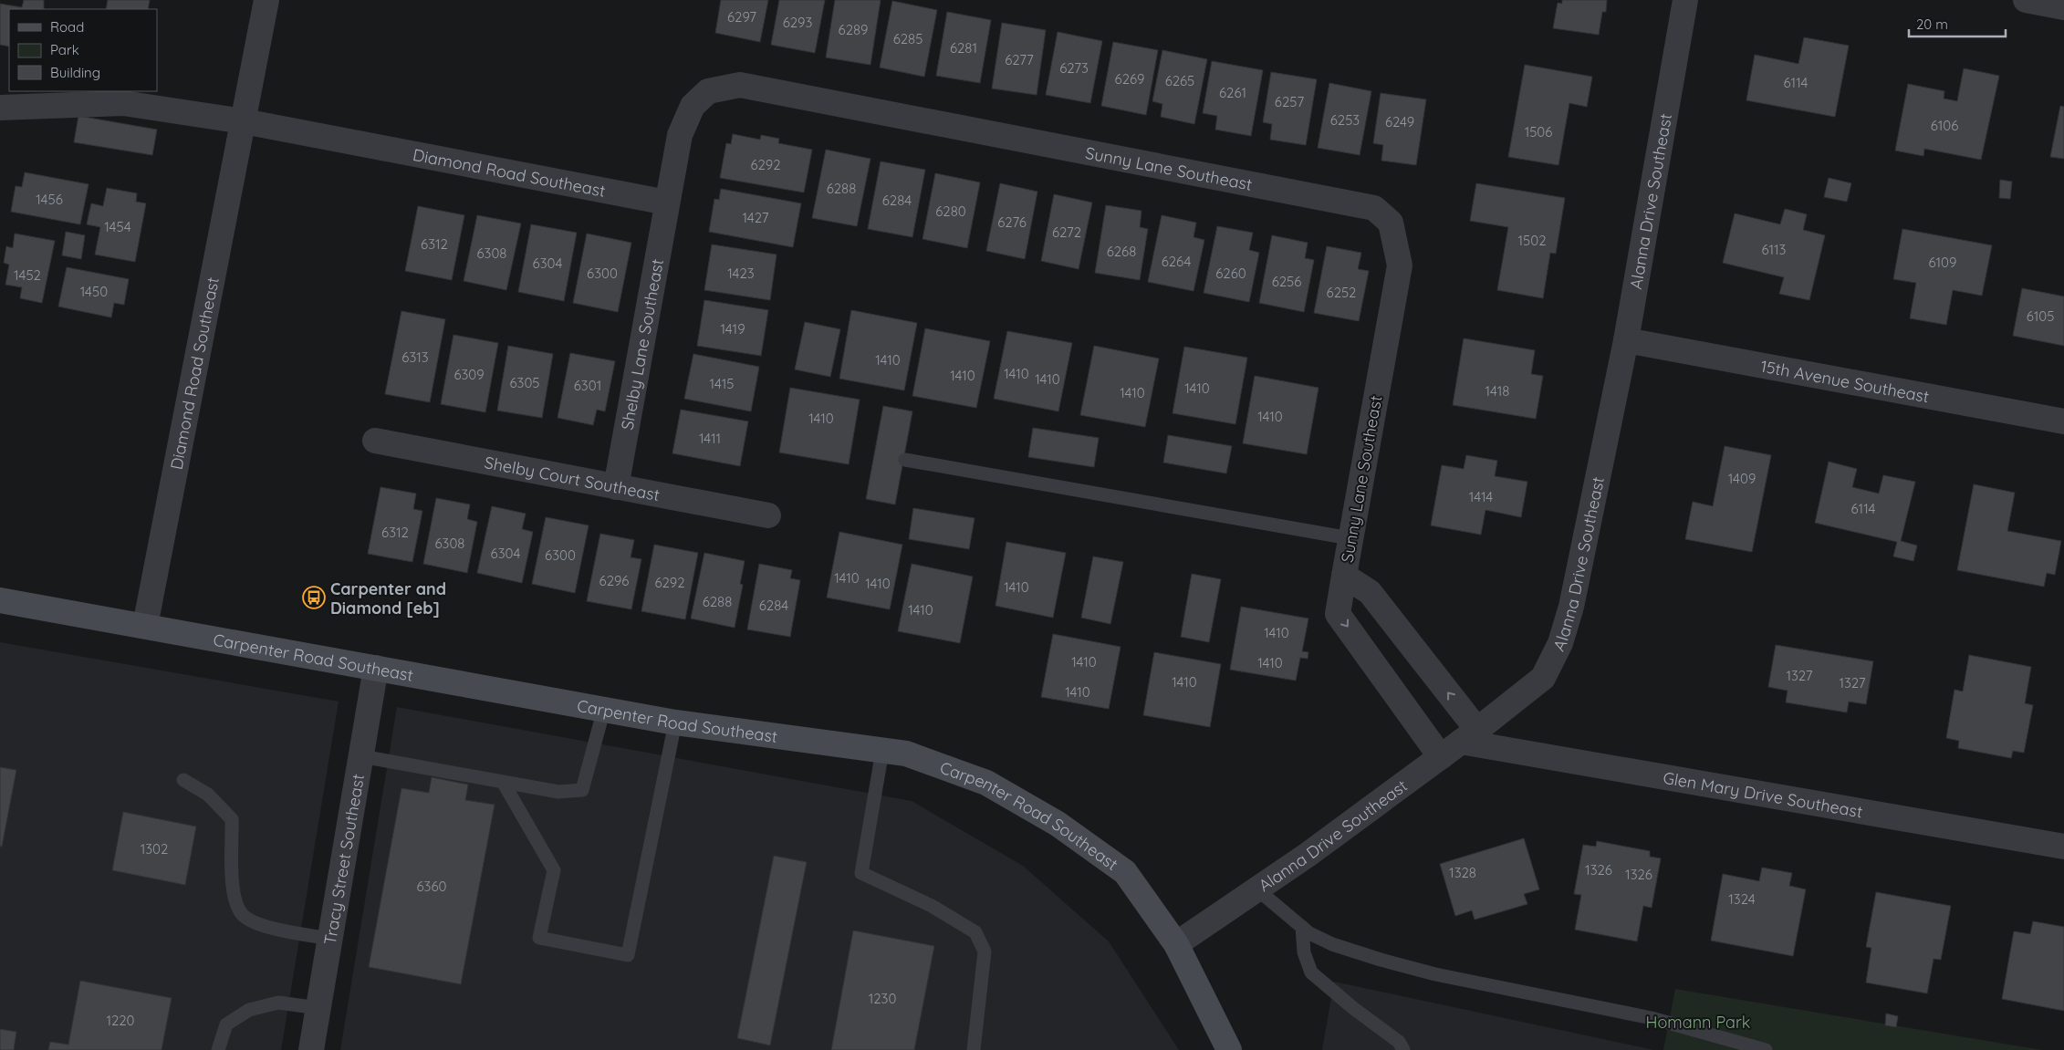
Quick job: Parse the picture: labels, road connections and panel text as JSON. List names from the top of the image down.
{
  "streets": {
    "street": [
      "Sunny Lane Southeast",
      "Diamond Road Southeast",
      "Alanna Drive Southeast",
      "Shelby Lane Southeast",
      "15th Avenue Southeast",
      "Shelby Court Southeast",
      "Carpenter Road Southeast",
      "Glen Mary Drive Southeast",
      "Tracy Street Southeast"
    ]
  },
  "crossings": [
    ["Sunny Lane Southeast", "Diamond Road Southeast"],
    ["Sunny Lane Southeast", "Alanna Drive Southeast"],
    ["Sunny Lane Southeast", "Shelby Lane Southeast"],
    ["Sunny Lane Southeast", "Glen Mary Drive Southeast"],
    ["Diamond Road Southeast", "Shelby Lane Southeast"],
    ["Diamond Road Southeast", "Carpenter Road Southeast"],
    ["Alanna Drive Southeast", "15th Avenue Southeast"],
    ["Alanna Drive Southeast", "Carpenter Road Southeast"],
    ["Alanna Drive Southeast", "Glen Mary Drive Southeast"],
    ["Shelby Lane Southeast", "Shelby Court Southeast"],
    ["Carpenter Road Southeast", "Tracy Street Southeast"]
  ],
  "parks": ["Homann Park"],
  "places": {
    "bus stop": ["Carpenter and Diamond [eb]"]
  },
  "house_numbers": [
    "6297",
    "6293",
    "6289",
    "6285",
    "6281",
    "6277",
    "6273",
    "6269",
    "6265",
    "6114",
    "6261",
    "6257",
    "6253",
    "6249",
    "6106",
    "1506",
    "6292",
    "6288",
    "1456",
    "6284",
    "6280",
    "1427",
    "6276",
    "1454",
    "6272",
    "1502",
    "6312",
    "6113",
    "6268",
    "6308",
    "6264",
    "6109",
    "6304",
    "6300",
    "1423",
    "6260",
    "1452",
    "6256",
    "1450",
    "6252",
    "6105",
    "1419",
    "6313",
    "1410",
    "1410",
    "6309",
    "1410",
    "1410",
    "6305",
    "1415",
    "6301",
    "1410",
    "1418",
    "1410",
    "1410",
    "1410",
    "1411",
    "1409",
    "1414",
    "6114",
    "6312",
    "6308",
    "6304",
    "6300",
    "1410",
    "6296",
    "6292",
    "1410",
    "1410",
    "6288",
    "6284",
    "1410",
    "1410",
    "1410",
    "1410",
    "1327",
    "1410",
    "1327",
    "1410",
    "1302",
    "1326",
    "1328",
    "1326",
    "6360",
    "1324",
    "1230",
    "1220"
  ],
  "legend": ["Road", "Park", "Building"],
  "scale_bar": "20 m"
}
